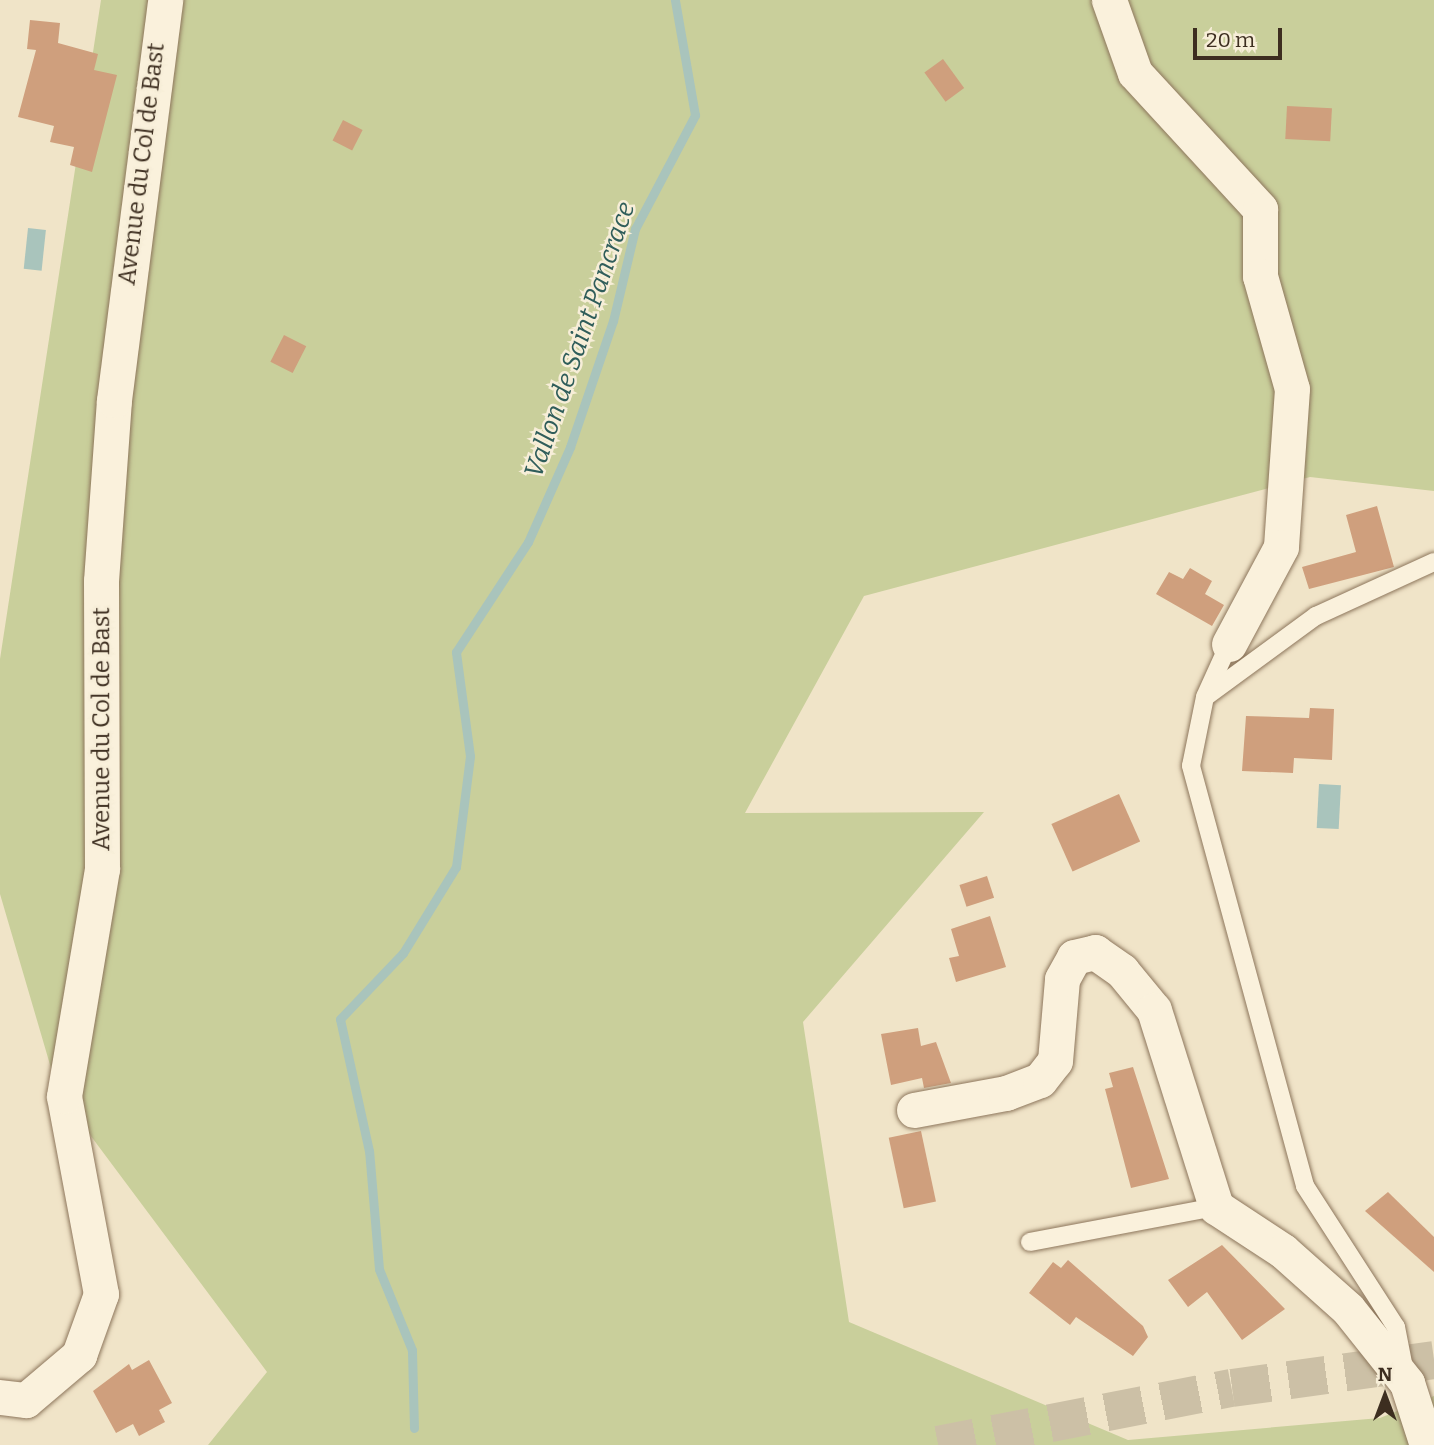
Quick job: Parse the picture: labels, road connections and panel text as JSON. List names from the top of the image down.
{
  "streets": {
    "street": ["Avenue du Col de Bast"]
  },
  "water": ["Vallon de Saint Pancrace"],
  "scale_bar": "20 m",
  "north": "top"
}
